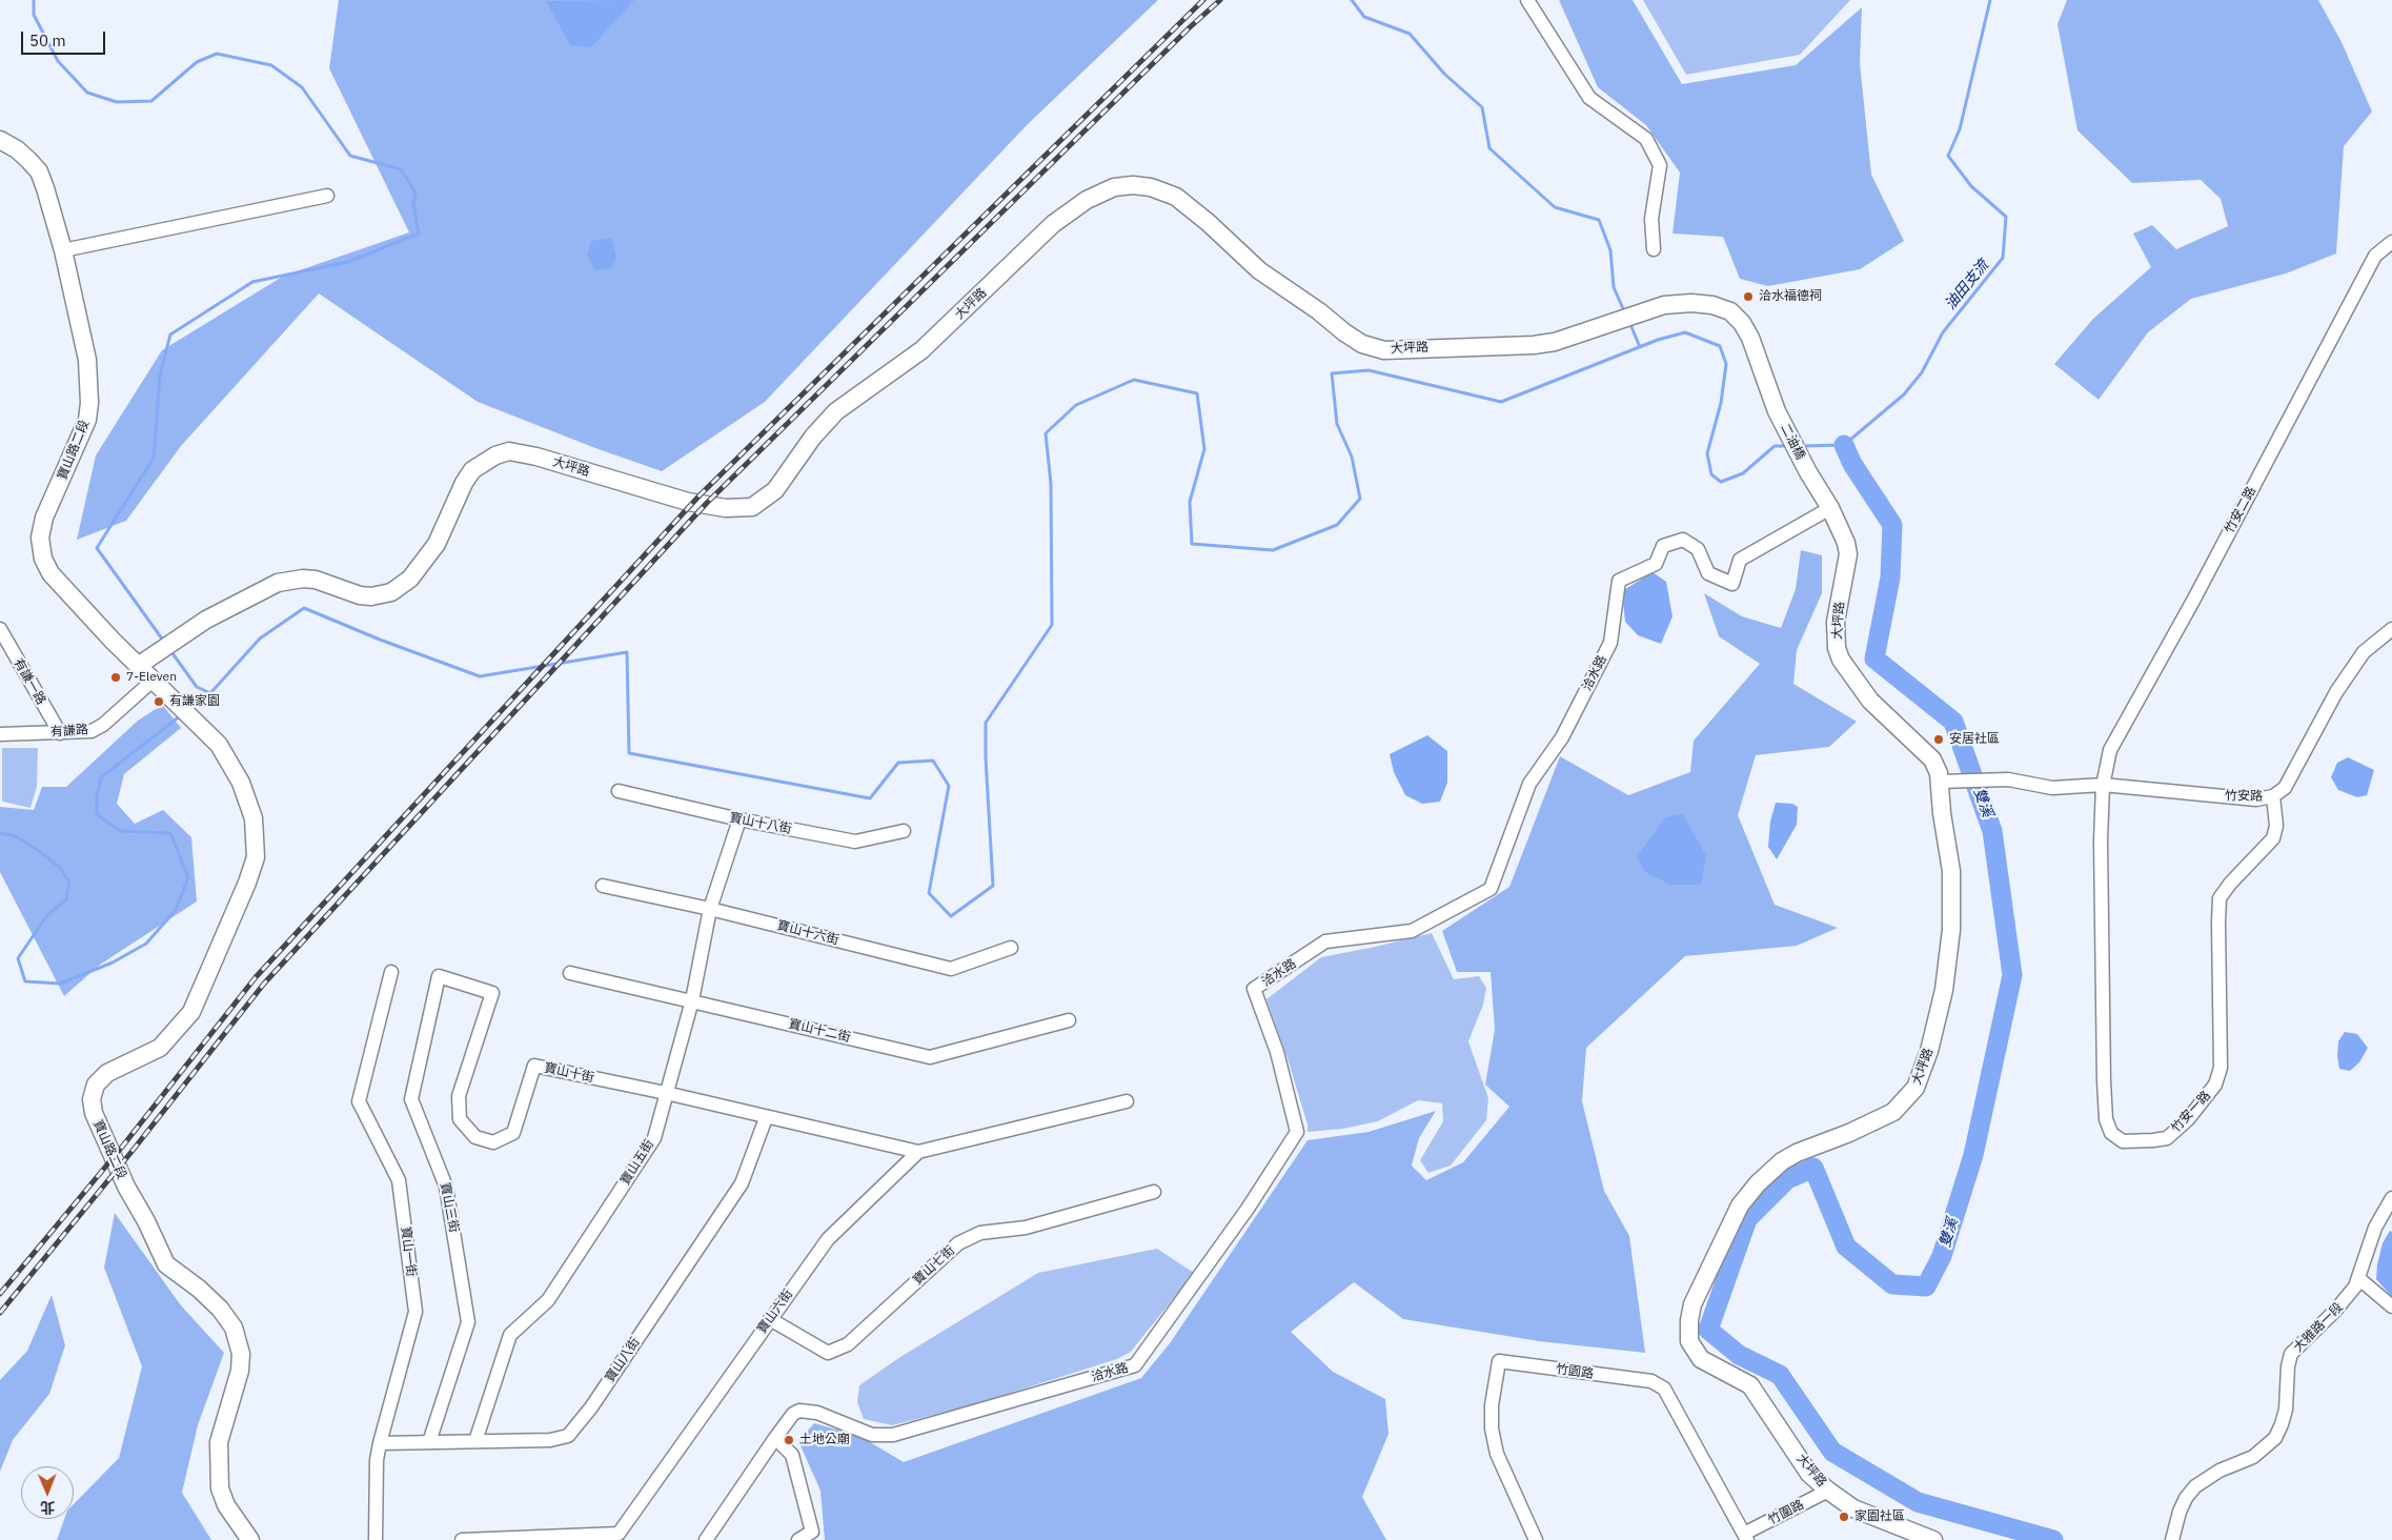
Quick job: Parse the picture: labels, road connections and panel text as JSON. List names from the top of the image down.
{
  "streets": {
    "street": [
      "大坪路",
      "二油橋",
      "寶山路二段",
      "竹安二路",
      "洽水路",
      "有謙一路",
      "有謙路",
      "竹安路",
      "寶山十八街",
      "寶山十六街",
      "寶山十二街",
      "寶山十街",
      "竹安一路",
      "寶山五街",
      "寶山三街",
      "寶山一街",
      "寶山七街",
      "寶山六街",
      "大雅路一段",
      "寶山八街",
      "竹園路",
      "竹圍路"
    ]
  },
  "crossings": [
    ["大坪路", "二油橋"],
    ["大坪路", "寶山路二段"],
    ["大坪路", "洽水路"],
    ["大坪路", "竹安路"],
    ["大坪路", "竹圍路"],
    ["寶山路二段", "有謙路"],
    ["竹安二路", "竹安路"],
    ["竹安二路", "竹安一路"],
    ["有謙一路", "有謙路"],
    ["竹安路", "竹安一路"],
    ["寶山十八街", "寶山五街"],
    ["寶山十六街", "寶山五街"],
    ["寶山十二街", "寶山五街"],
    ["寶山十街", "寶山五街"],
    ["寶山十街", "寶山三街"],
    ["寶山十街", "寶山六街"],
    ["寶山十街", "寶山八街"],
    ["寶山五街", "寶山八街"],
    ["寶山三街", "寶山八街"],
    ["寶山一街", "寶山八街"],
    ["寶山七街", "寶山六街"],
    ["竹園路", "竹圍路"]
  ],
  "water": ["油田支流", "雙溪"],
  "places": [
    "洽水福德祠",
    "7-Eleven",
    "有謙家園",
    "安居社區",
    "土地公廟",
    "家園社區"
  ],
  "scale_bar": "50 m",
  "north": "bottom"
}
